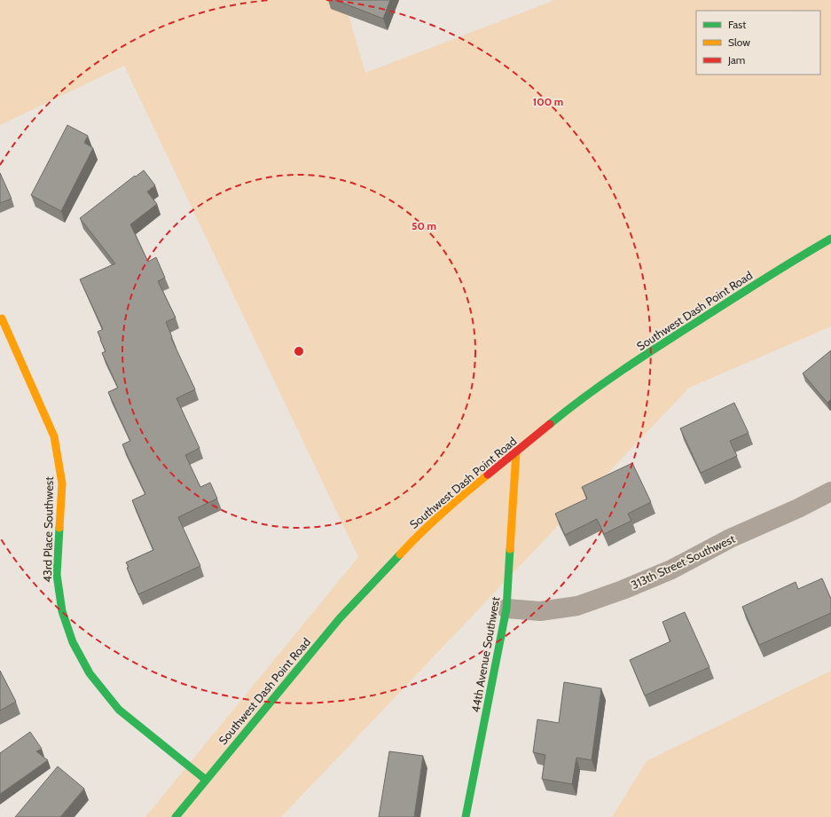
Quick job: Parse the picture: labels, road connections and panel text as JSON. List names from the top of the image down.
{
  "streets": {
    "street": [
      "Southwest Dash Point Road",
      "43rd Place Southwest",
      "313th Street Southwest",
      "44th Avenue Southwest"
    ]
  },
  "crossings": [
    ["Southwest Dash Point Road", "43rd Place Southwest"],
    ["Southwest Dash Point Road", "44th Avenue Southwest"],
    ["313th Street Southwest", "44th Avenue Southwest"]
  ],
  "legend": ["Fast", "Slow", "Jam"],
  "rings": ["100 m", "50 m"]
}
